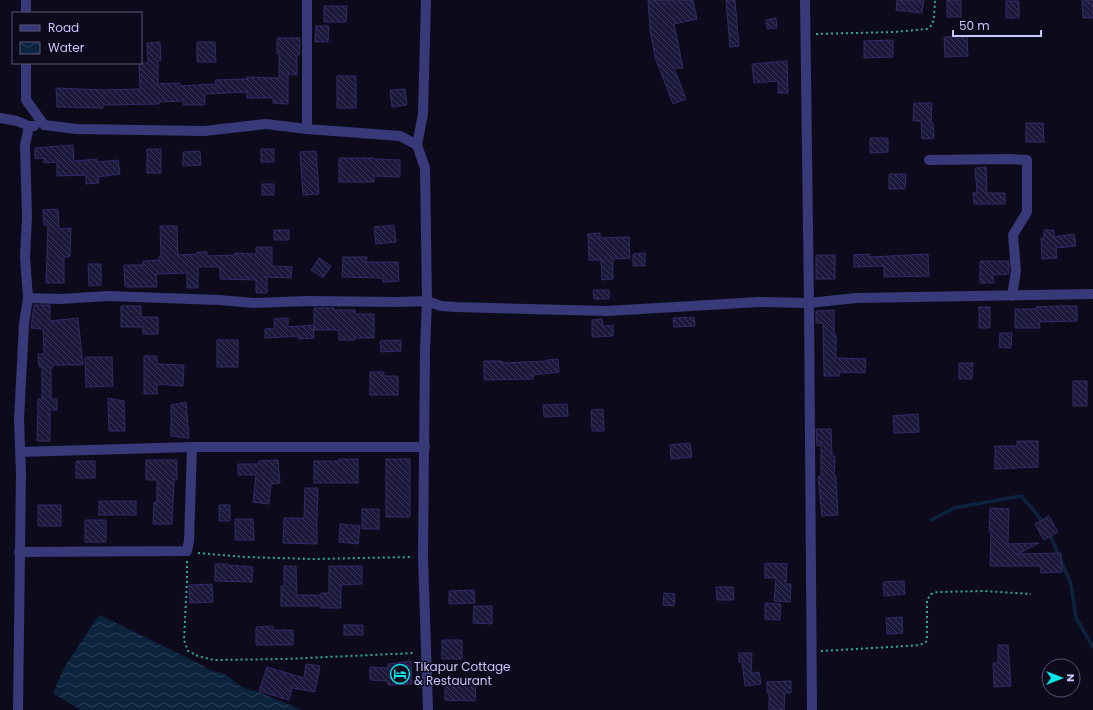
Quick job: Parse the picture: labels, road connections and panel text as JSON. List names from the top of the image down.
{
  "places": {
    "hotel": ["Tikapur Cottage & Restaurant"]
  },
  "legend": ["Road", "Water"],
  "scale_bar": "50 m",
  "north": "right"
}
